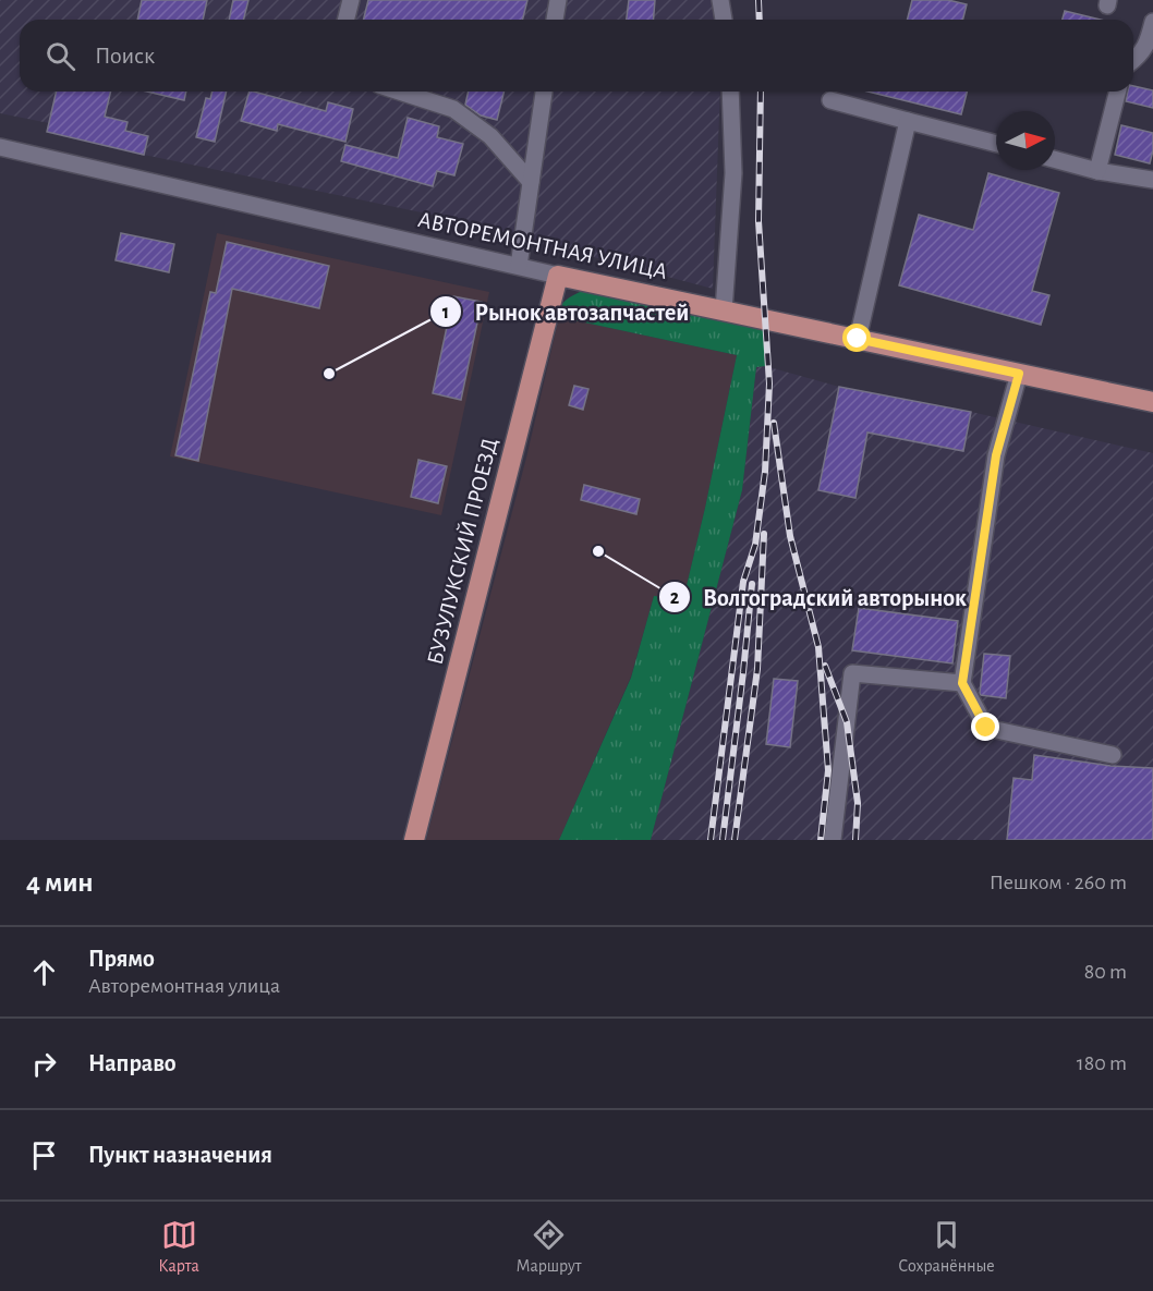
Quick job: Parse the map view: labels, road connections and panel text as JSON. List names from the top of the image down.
{
  "streets": {
    "main road": ["АВТОРЕМОНТНАЯ УЛИЦА", "БУЗУЛУКСКИЙ ПРОЕЗД"]
  },
  "crossings": [
    ["АВТОРЕМОНТНАЯ УЛИЦА", "БУЗУЛУКСКИЙ ПРОЕЗД"]
  ],
  "places": ["Рынок автозапчастей", "Волгоградский авторынок"],
  "north": "right",
  "page": {
    "search": "Поиск",
    "heading": ["4 мин", "Пешком · 260 m"],
    "list": [
      ["Прямо", "Авторемонтная улица", "80 m"],
      ["Направо", "180 m"],
      "Пункт назначения"
    ],
    "nav": ["Карта", "Маршрут", "Сохранённые"]
  }
}
